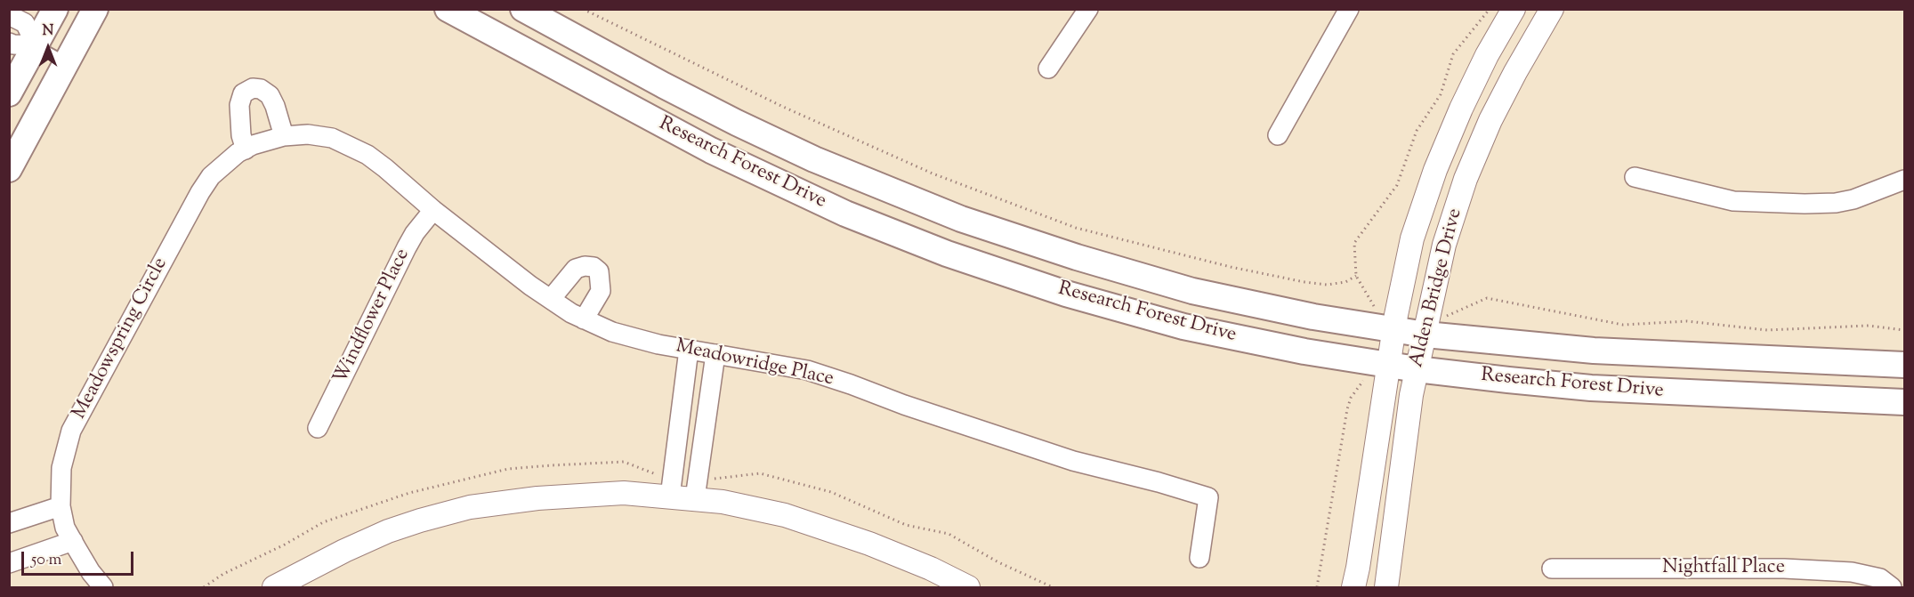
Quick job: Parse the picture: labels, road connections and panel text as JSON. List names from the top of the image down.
{
  "streets": {
    "main road": ["Research Forest Drive"],
    "street": [
      "Alden Bridge Drive",
      "Windflower Place",
      "Meadowspring Circle",
      "Meadowridge Place",
      "Nightfall Place"
    ]
  },
  "crossings": [
    ["Research Forest Drive", "Alden Bridge Drive"],
    ["Windflower Place", "Meadowridge Place"],
    ["Meadowspring Circle", "Meadowridge Place"]
  ],
  "scale_bar": "50 m",
  "north": "top"
}
